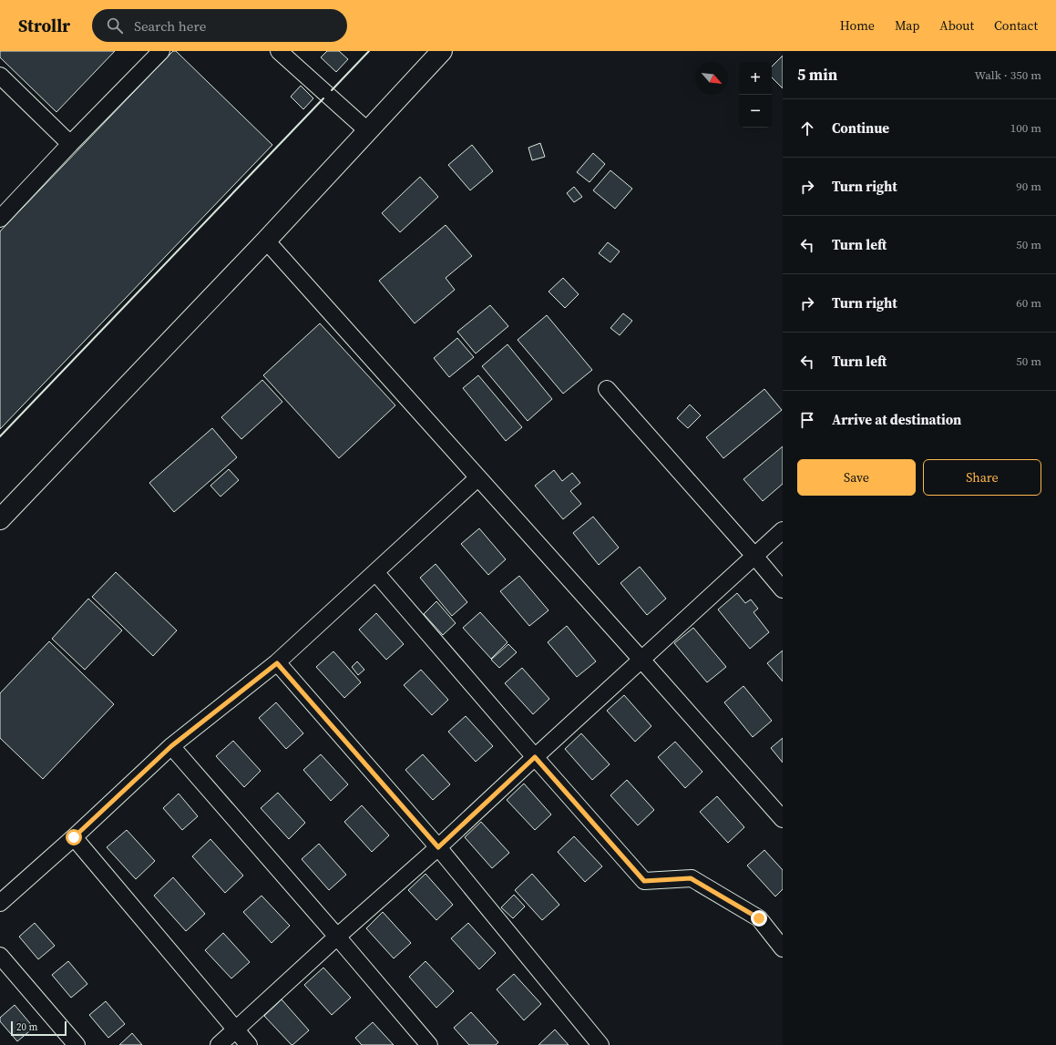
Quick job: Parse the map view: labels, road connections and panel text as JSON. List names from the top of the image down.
{
  "scale_bar": "20 m",
  "north": "bottom right",
  "page": {
    "header": "Strollr",
    "search": "Search here",
    "nav": [
      "Home",
      "Map",
      "About",
      "Contact"
    ],
    "heading": ["5 min", "Walk · 350 m"],
    "map_buttons": ["+", "−"],
    "list": [
      ["Continue", "100 m"],
      ["Turn right", "90 m"],
      ["Turn left", "50 m"],
      ["Turn right", "60 m"],
      ["Turn left", "50 m"],
      "Arrive at destination"
    ],
    "buttons": ["Save", "Share"],
    "scale": "20 m"
  }
}
